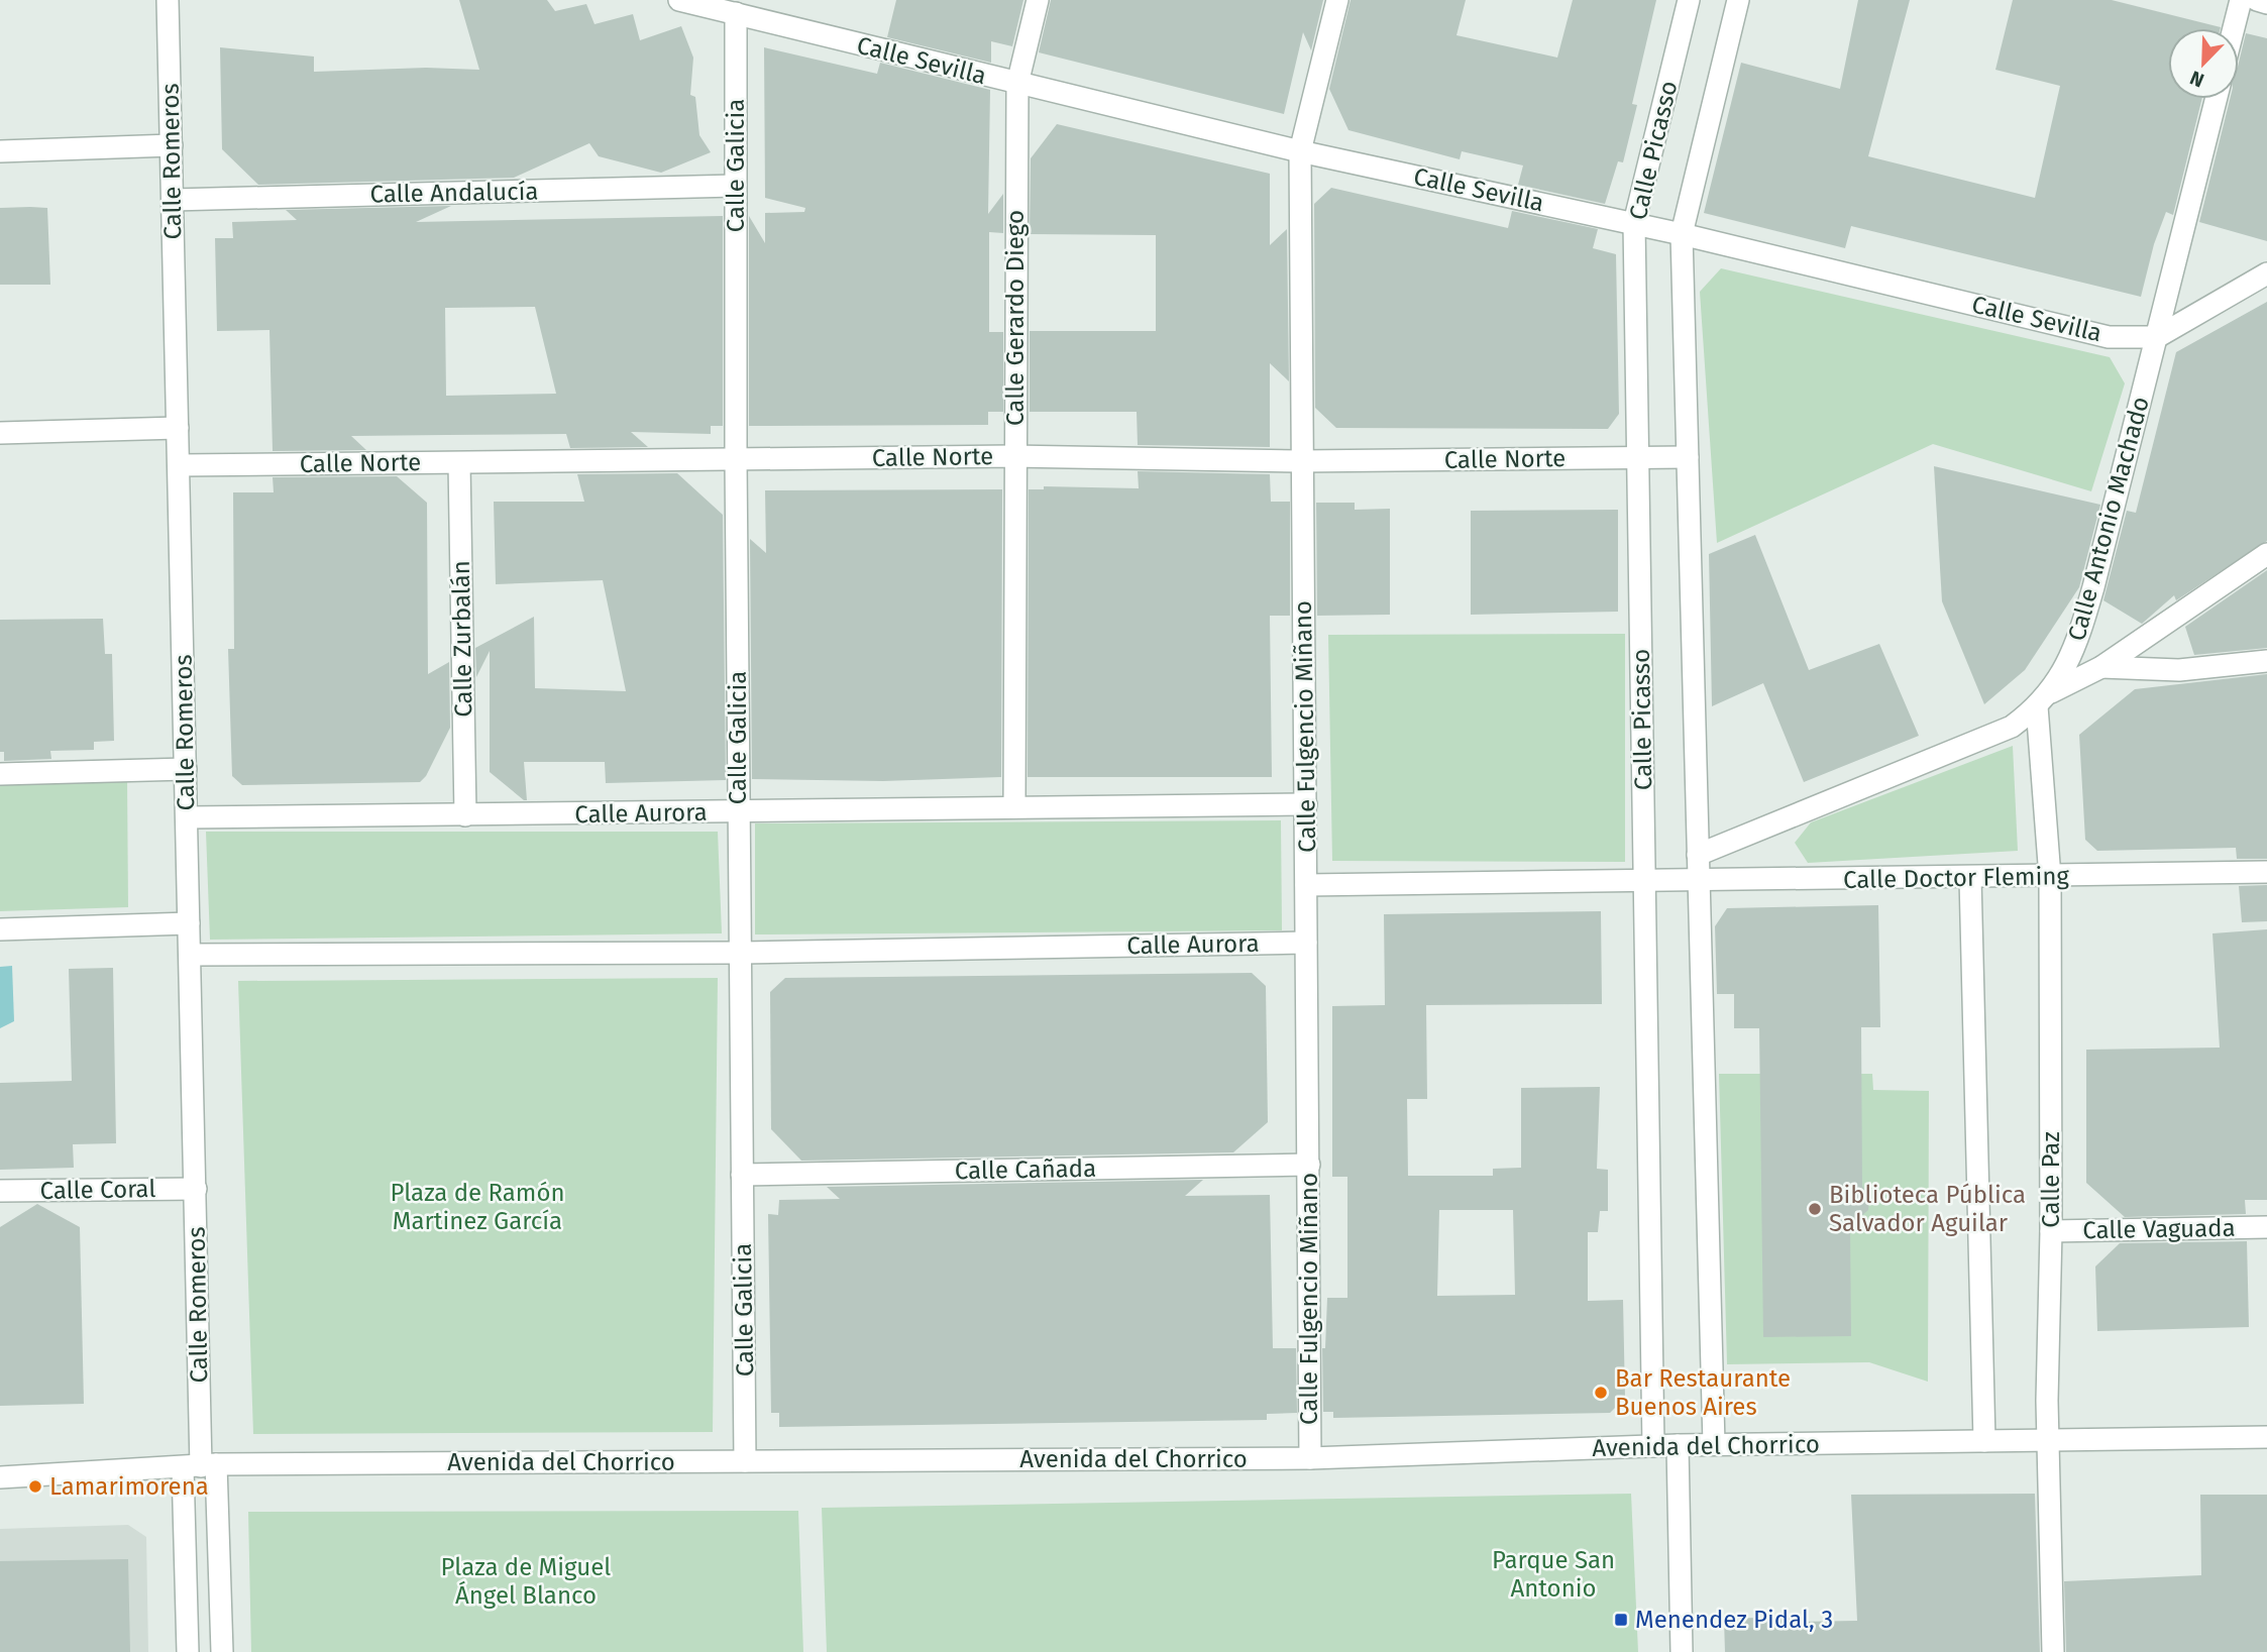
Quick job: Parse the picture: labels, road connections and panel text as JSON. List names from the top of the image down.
{
  "streets": {
    "street": [
      "Calle Sevilla",
      "Calle Picasso",
      "Calle Romeros",
      "Calle Galicia",
      "Calle Andalucía",
      "Calle Gerardo Diego",
      "Calle Norte",
      "Calle Antonio Machado",
      "Calle Zurbalán",
      "Calle Fulgencio Miñano",
      "Calle Aurora",
      "Calle Doctor Fleming",
      "Calle Cañada",
      "Calle Paz",
      "Calle Coral",
      "Calle Vaguada",
      "Avenida del Chorrico"
    ]
  },
  "crossings": [
    ["Calle Sevilla", "Calle Picasso"],
    ["Calle Sevilla", "Calle Galicia"],
    ["Calle Sevilla", "Calle Gerardo Diego"],
    ["Calle Sevilla", "Calle Antonio Machado"],
    ["Calle Sevilla", "Calle Fulgencio Miñano"],
    ["Calle Picasso", "Calle Norte"],
    ["Calle Picasso", "Calle Antonio Machado"],
    ["Calle Picasso", "Calle Doctor Fleming"],
    ["Calle Picasso", "Avenida del Chorrico"],
    ["Calle Romeros", "Calle Andalucía"],
    ["Calle Romeros", "Calle Norte"],
    ["Calle Romeros", "Calle Aurora"],
    ["Calle Romeros", "Calle Coral"],
    ["Calle Romeros", "Avenida del Chorrico"],
    ["Calle Galicia", "Calle Andalucía"],
    ["Calle Galicia", "Calle Norte"],
    ["Calle Galicia", "Calle Aurora"],
    ["Calle Galicia", "Calle Cañada"],
    ["Calle Galicia", "Avenida del Chorrico"],
    ["Calle Gerardo Diego", "Calle Norte"],
    ["Calle Gerardo Diego", "Calle Aurora"],
    ["Calle Norte", "Calle Zurbalán"],
    ["Calle Norte", "Calle Fulgencio Miñano"],
    ["Calle Antonio Machado", "Calle Paz"],
    ["Calle Zurbalán", "Calle Aurora"],
    ["Calle Fulgencio Miñano", "Calle Aurora"],
    ["Calle Fulgencio Miñano", "Calle Cañada"],
    ["Calle Fulgencio Miñano", "Avenida del Chorrico"],
    ["Calle Doctor Fleming", "Calle Paz"],
    ["Calle Paz", "Calle Vaguada"],
    ["Calle Paz", "Avenida del Chorrico"]
  ],
  "parks": ["Plaza de Ramón Martinez García", "Parque San Antonio", "Plaza de Miguel Ángel Blanco"],
  "places": {
    "other": ["Biblioteca Pública Salvador Aguilar", "Bar Restaurante Buenos Aires", "Lamarimorena"],
    "transit": ["Menendez Pidal, 3"]
  },
  "north": "bottom left"
}
